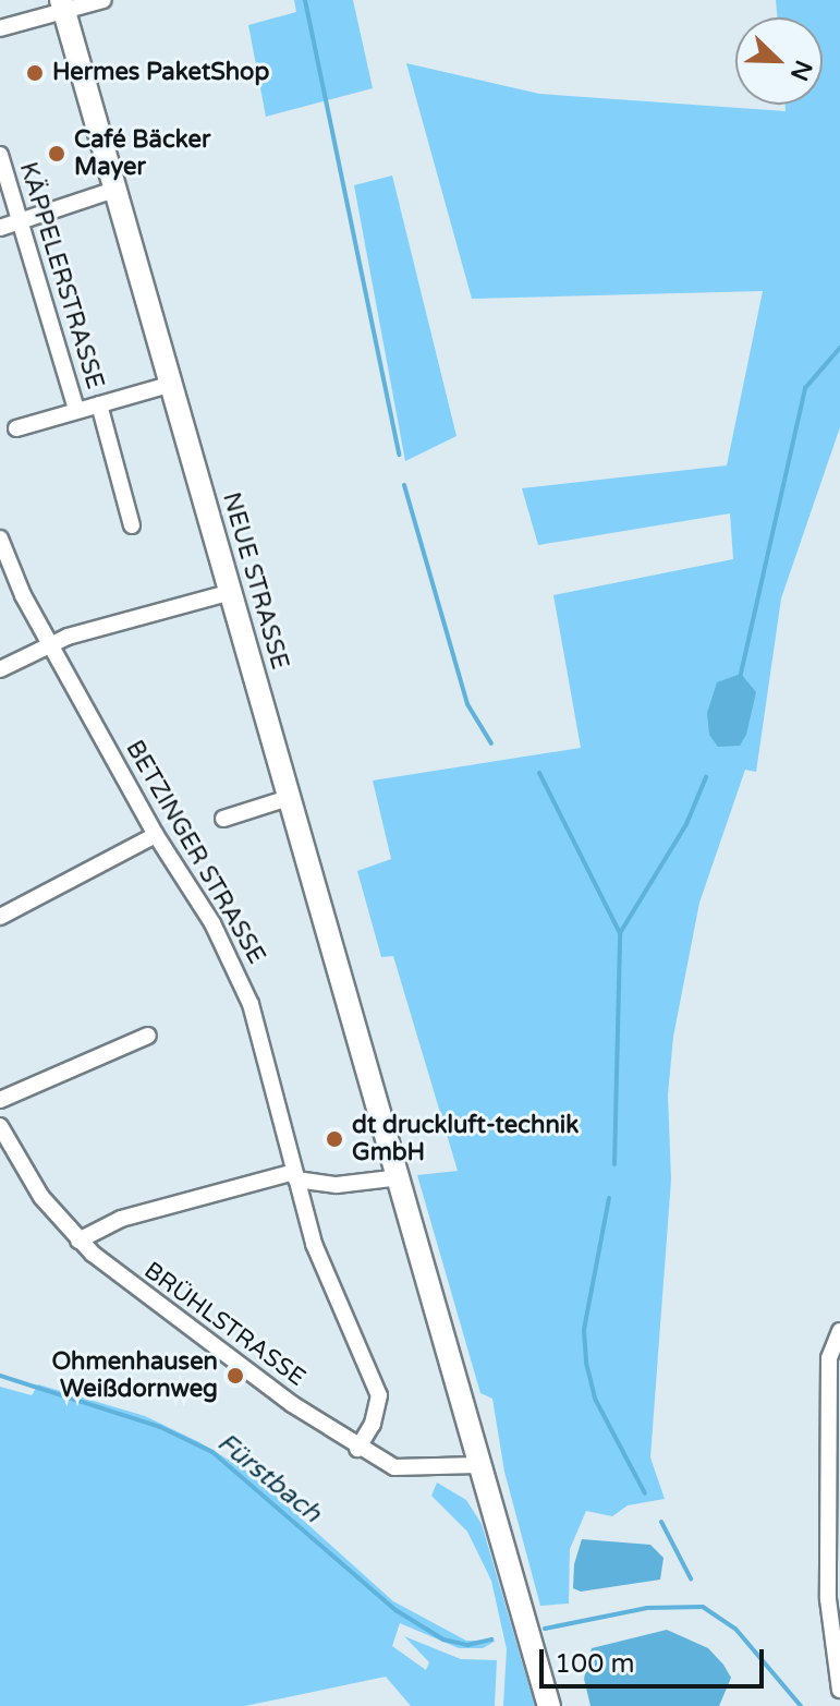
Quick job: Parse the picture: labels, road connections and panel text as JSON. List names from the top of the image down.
{
  "streets": {
    "main road": ["NEUE STRASSE"],
    "street": ["KÄPPELERSTRASSE", "BETZINGER STRASSE", "BRÜHLSTRASSE"]
  },
  "crossings": [
    ["NEUE STRASSE", "BRÜHLSTRASSE"],
    ["BETZINGER STRASSE", "BRÜHLSTRASSE"]
  ],
  "water": ["Fürstbach"],
  "places": [
    "Hermes PaketShop",
    "Café Bäcker Mayer",
    "dt druckluft-technik GmbH",
    "Ohmenhausen Weißdornweg"
  ],
  "scale_bar": "100 m",
  "north": "bottom right"
}
